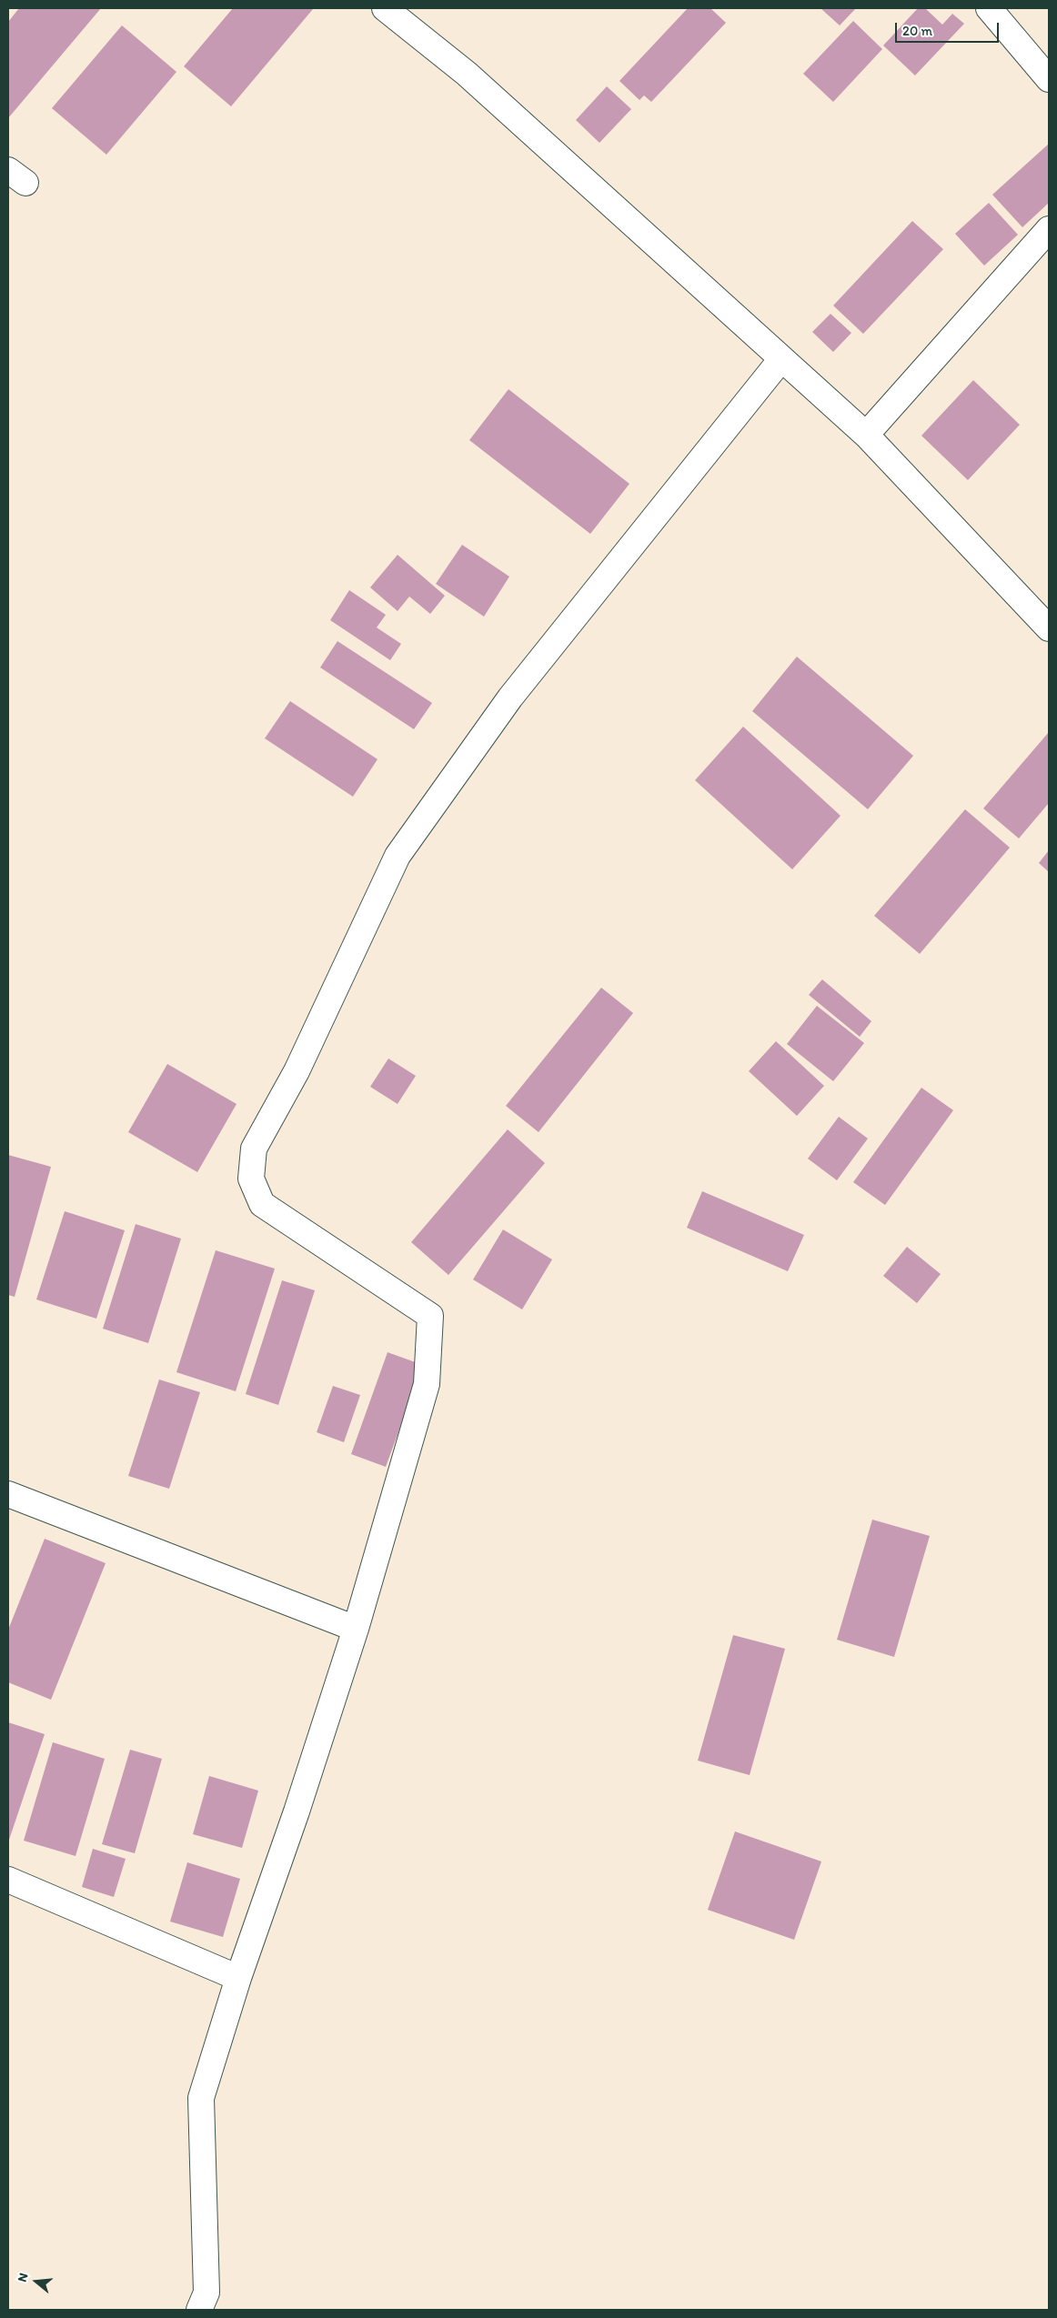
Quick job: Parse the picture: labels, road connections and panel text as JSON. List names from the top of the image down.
{
  "scale_bar": "20 m",
  "north": "left"
}
